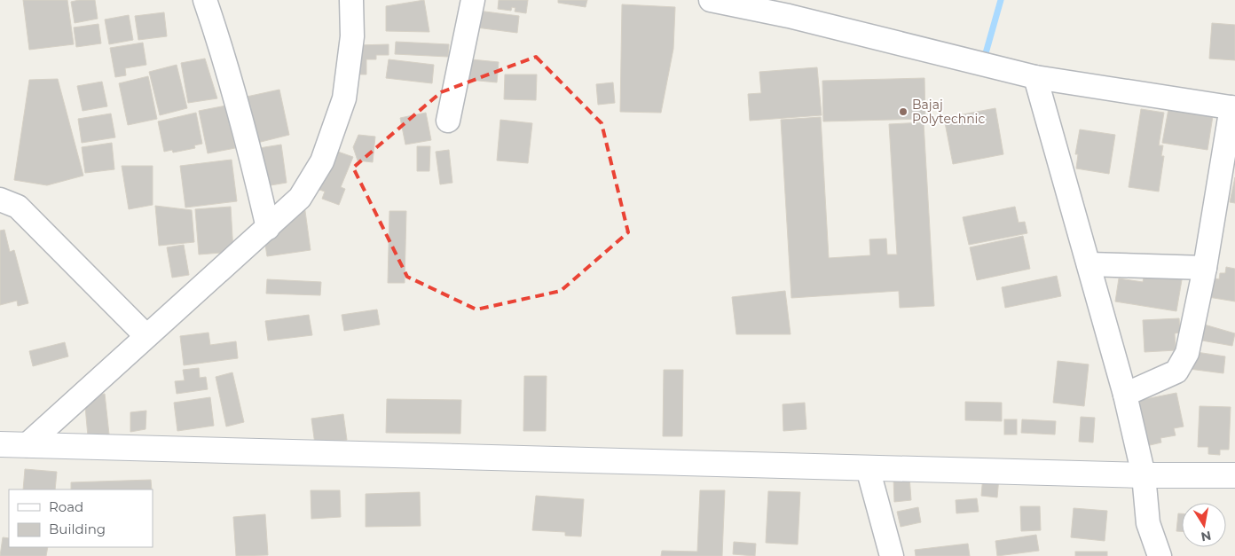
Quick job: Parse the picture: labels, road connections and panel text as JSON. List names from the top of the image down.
{
  "places": ["Bajaj Polytechnic"],
  "legend": ["Road", "Building"],
  "north": "bottom"
}
